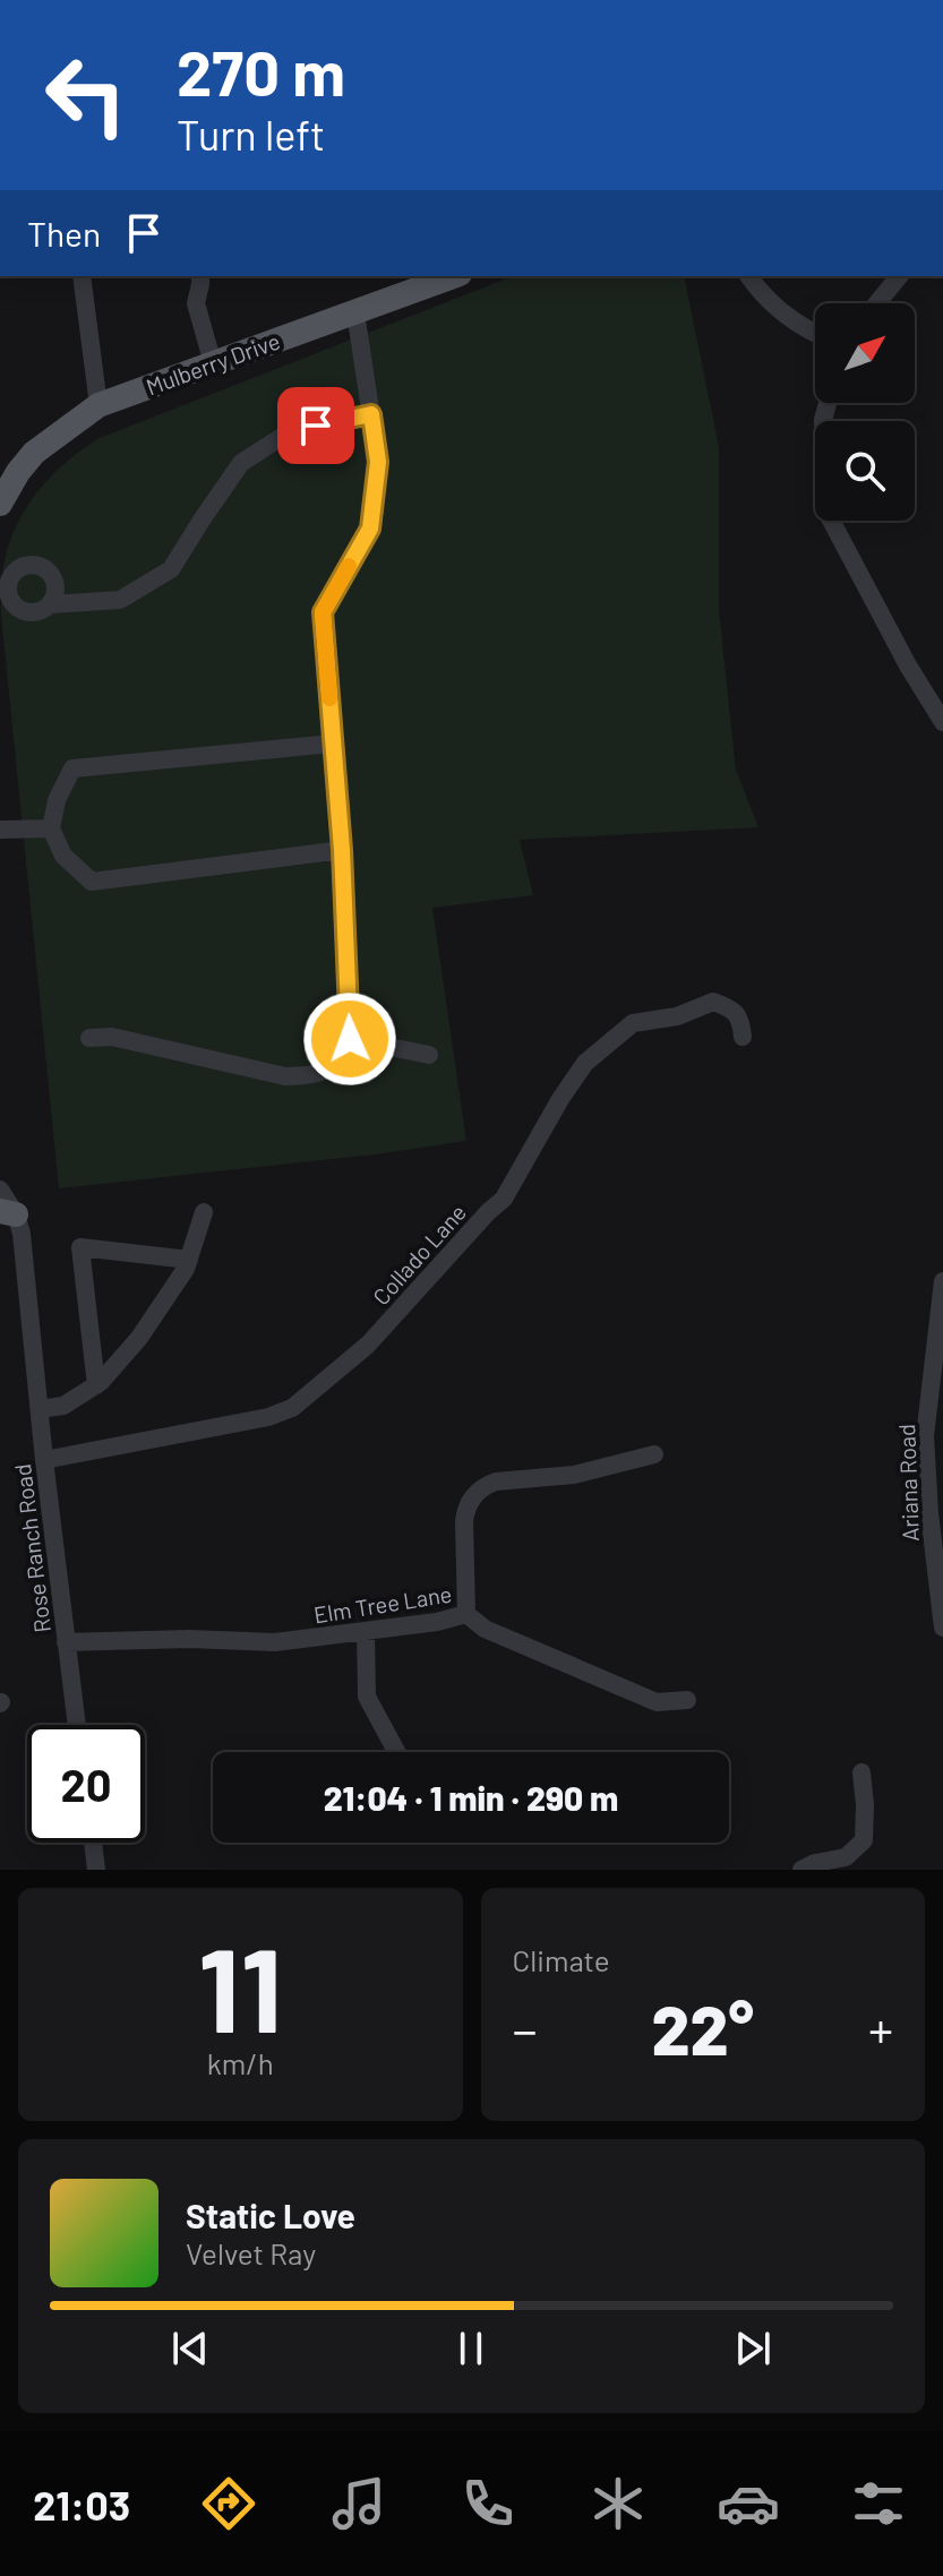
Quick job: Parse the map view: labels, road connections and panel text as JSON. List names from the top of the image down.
{
  "streets": {
    "main road": ["Mulberry Drive"],
    "street": [
      "Collado Lane",
      "Ariana Road",
      "Rose Ranch Road",
      "Elm Tree Lane"
    ]
  },
  "crossings": [
    ["Collado Lane", "Rose Ranch Road"],
    ["Rose Ranch Road", "Elm Tree Lane"]
  ],
  "north": "top right",
  "page": {
    "turn": ["270 m", "Turn left"],
    "then": "Then",
    "limit": "20",
    "trip": "21:04 · 1 min · 290 m",
    "tile": [
      ["11", "km/h"],
      "Climate"
    ],
    "heat": ["−", "22°", "+"],
    "song": ["Static Love", "Velvet Ray"],
    "tabs": "21:03"
  }
}
